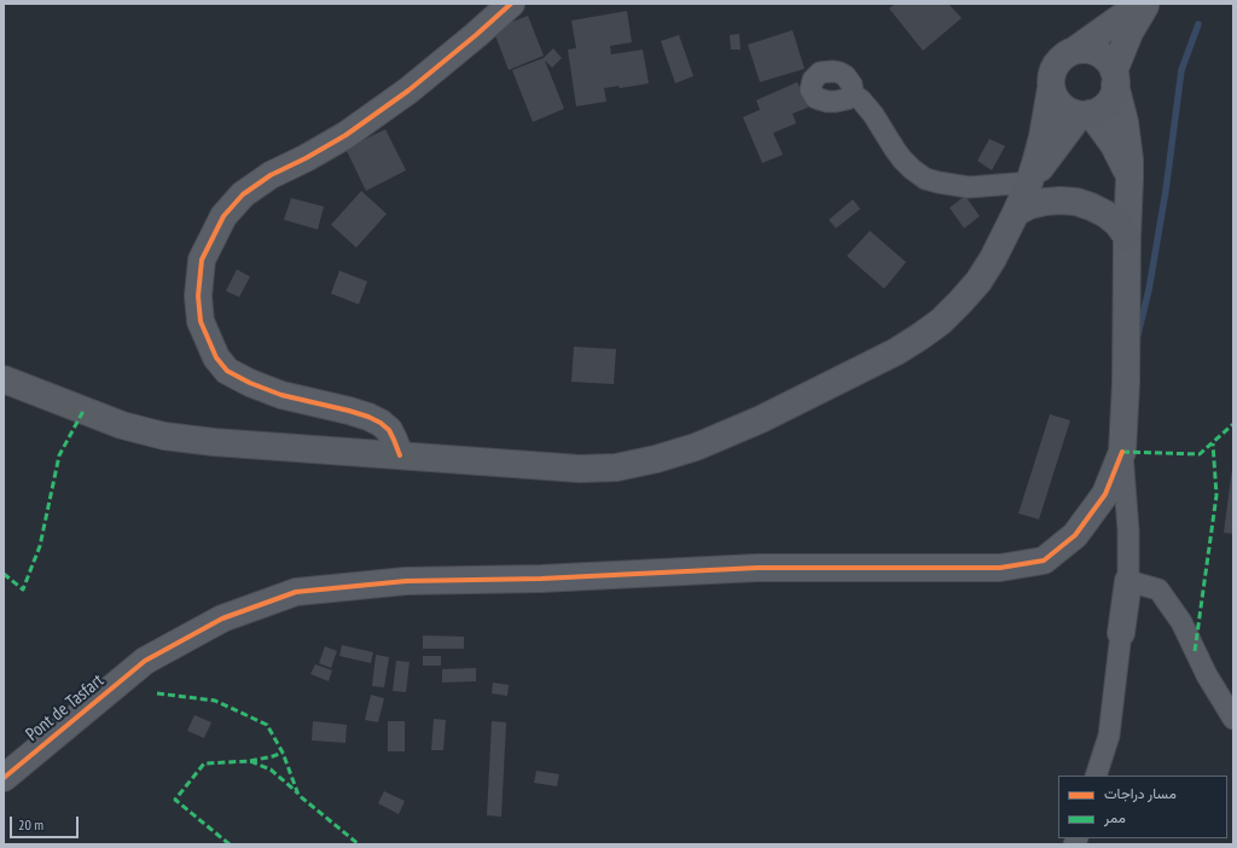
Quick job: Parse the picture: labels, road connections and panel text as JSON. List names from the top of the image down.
{
  "streets": {
    "street": ["Pont de Tasfart"]
  },
  "legend": ["مسار دراجات", "ممر"],
  "scale_bar": "20 m"
}
